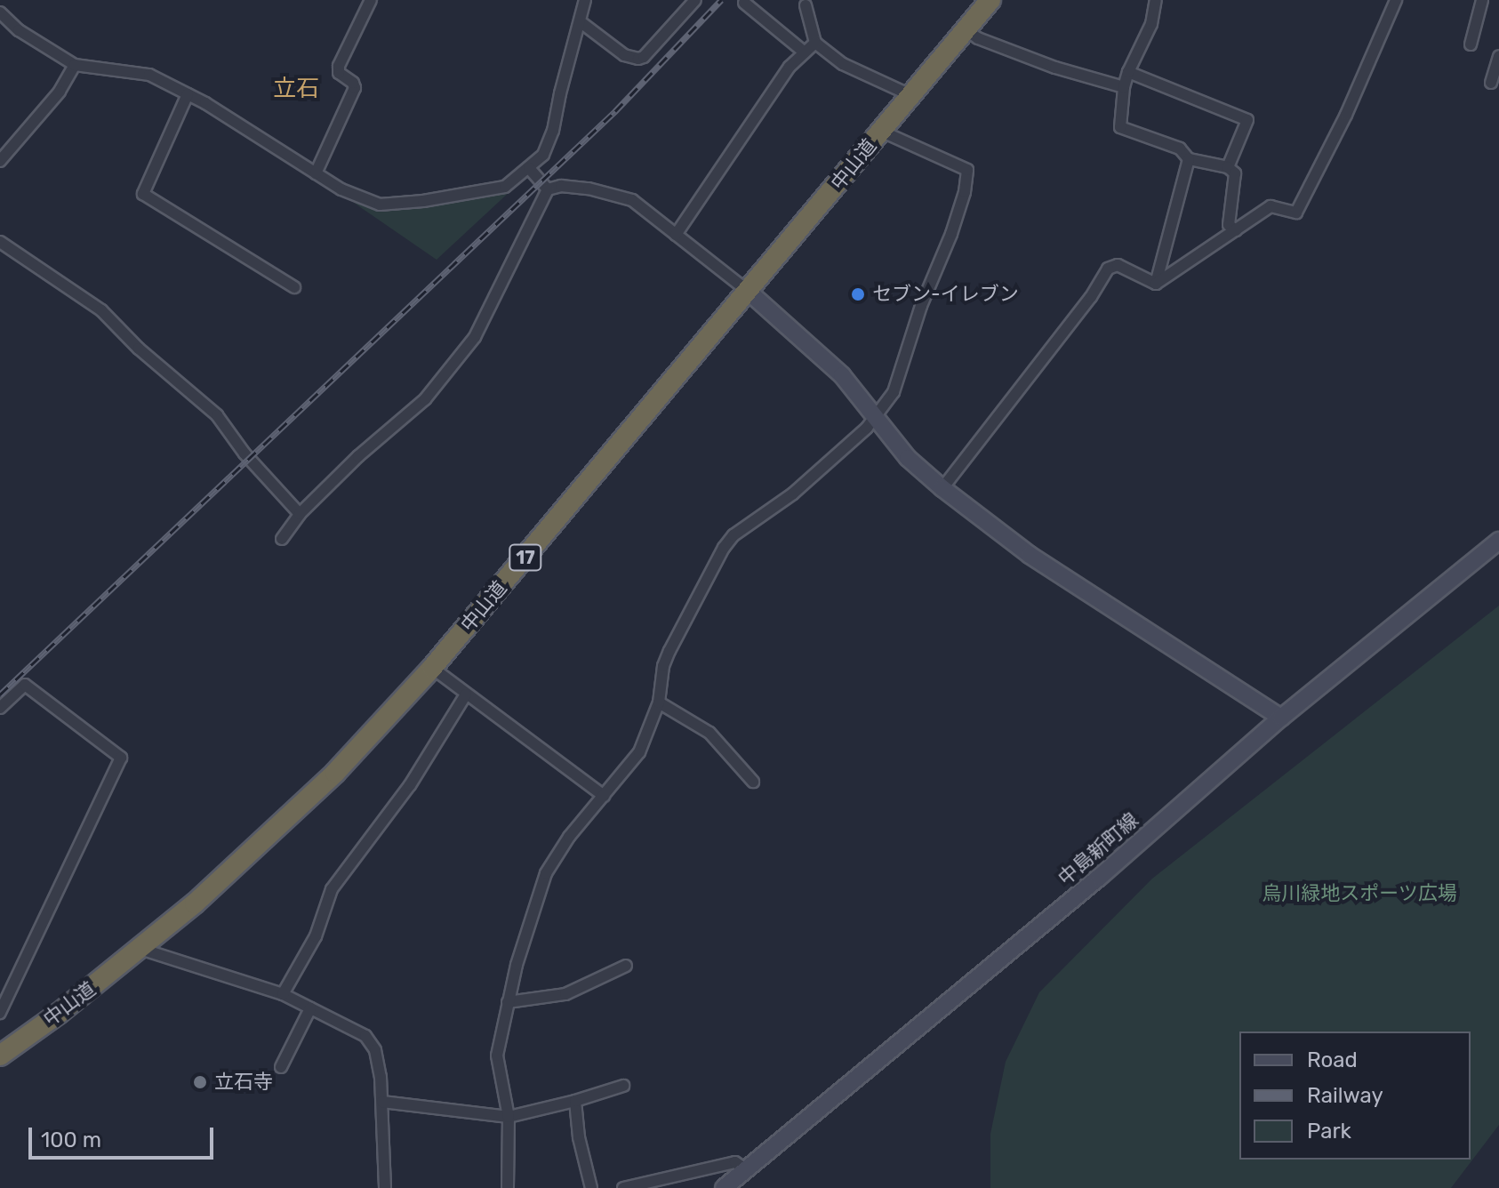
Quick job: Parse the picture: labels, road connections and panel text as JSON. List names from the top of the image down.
{
  "streets": {
    "highway": ["中山道", "17"],
    "main road": ["中島新町線"]
  },
  "districts": ["立石"],
  "parks": ["烏川緑地スポーツ広場"],
  "places": ["セブン-イレブン", "立石寺"],
  "legend": ["Road", "Railway", "Park"],
  "scale_bar": "100 m"
}
